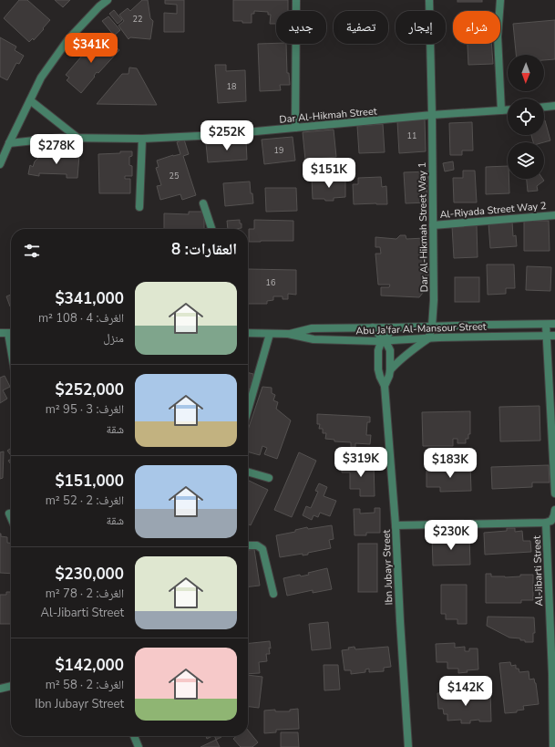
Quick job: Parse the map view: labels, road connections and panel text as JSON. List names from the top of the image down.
{
  "streets": {
    "street": [
      "Dar Al-Hikmah Street",
      "Al-Riyada Street Way 2",
      "Dar Al-Hikmah Street Way 1",
      "Abu Ja'far Al-Mansour Street",
      "Ibn Jubayr Street",
      "Al-Jibarti Street"
    ]
  },
  "crossings": [
    ["Dar Al-Hikmah Street", "Dar Al-Hikmah Street Way 1"],
    ["Al-Riyada Street Way 2", "Dar Al-Hikmah Street Way 1"],
    ["Dar Al-Hikmah Street Way 1", "Abu Ja'far Al-Mansour Street"],
    ["Abu Ja'far Al-Mansour Street", "Ibn Jubayr Street"],
    ["Ibn Jubayr Street", "Al-Jibarti Street"]
  ],
  "house_numbers": [
    "22",
    "18",
    "11",
    "19",
    "25",
    "16"
  ],
  "north": "bottom",
  "page": {
    "chip": [
      "شراء",
      "إيجار",
      "تصفية",
      "جديد"
    ],
    "price": [
      "$341K",
      "$252K",
      "$278K",
      "$151K",
      "$319K",
      "$183K",
      "$230K",
      "$142K"
    ],
    "heading": "العقارات: 8",
    "list": [
      {
        "name": "$341,000",
        "note": "الغرف: 4 · 108 m² · منزل"
      },
      {
        "name": "$252,000",
        "note": "الغرف: 3 · 95 m² · شقة"
      },
      {
        "name": "$151,000",
        "note": "الغرف: 2 · 52 m² · شقة"
      },
      {
        "name": "$230,000",
        "note": "الغرف: 2 · 78 m² · Al-Jibarti Street"
      },
      {
        "name": "$142,000",
        "note": "الغرف: 2 · 58 m² · Ibn Jubayr Street"
      }
    ]
  }
}
